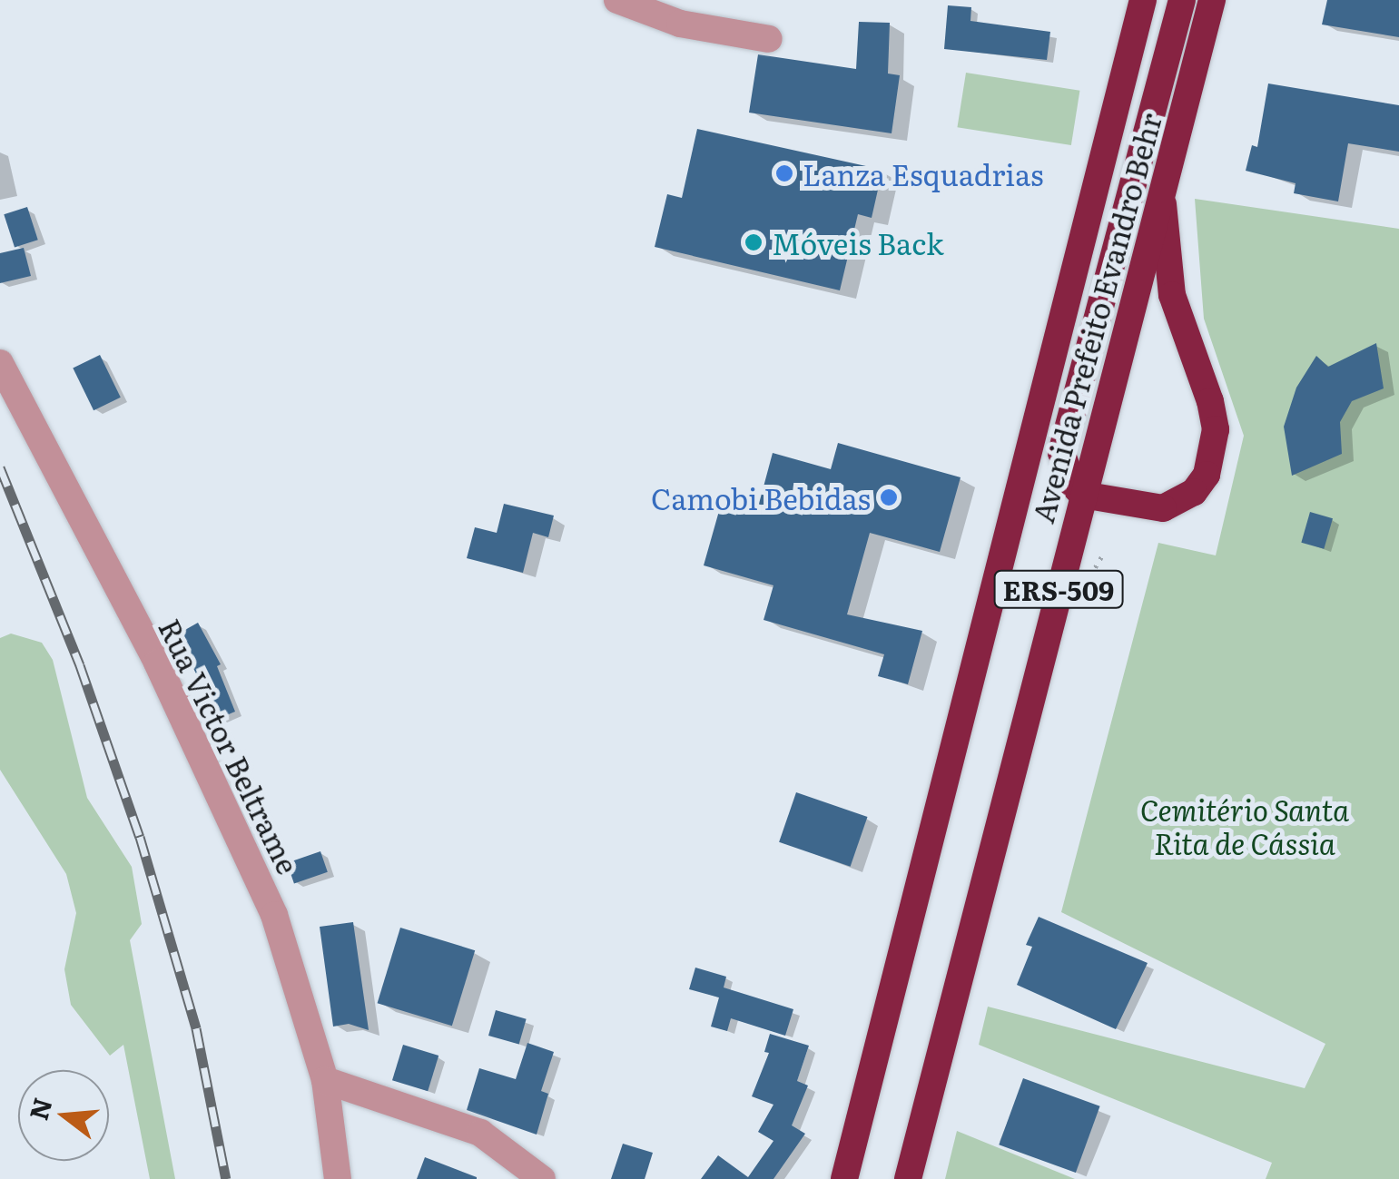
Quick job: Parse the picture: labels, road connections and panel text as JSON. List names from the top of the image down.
{
  "streets": {
    "highway": ["Avenida Prefeito Evandro Behr", "ERS-509"],
    "street": ["Rua Victor Beltrame"]
  },
  "parks": ["Cemitério Santa Rita de Cássia"],
  "places": ["Lanza Esquadrias", "Móveis Back", "Camobi Bebidas"],
  "north": "left"
}
